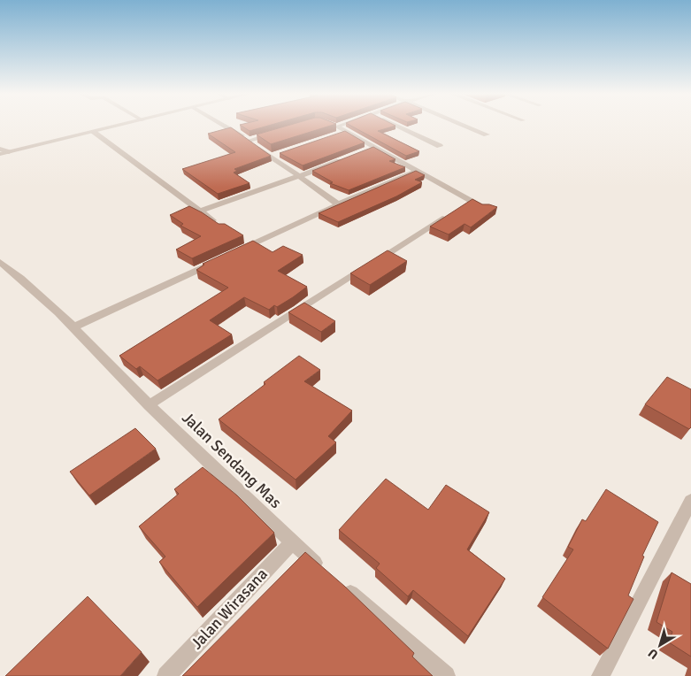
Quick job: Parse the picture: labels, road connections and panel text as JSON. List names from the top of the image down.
{
  "streets": {
    "street": ["Jalan Sendang Mas", "Jalan Wirasana"]
  },
  "crossings": [
    ["Jalan Sendang Mas", "Jalan Wirasana"]
  ],
  "north": "bottom left"
}
